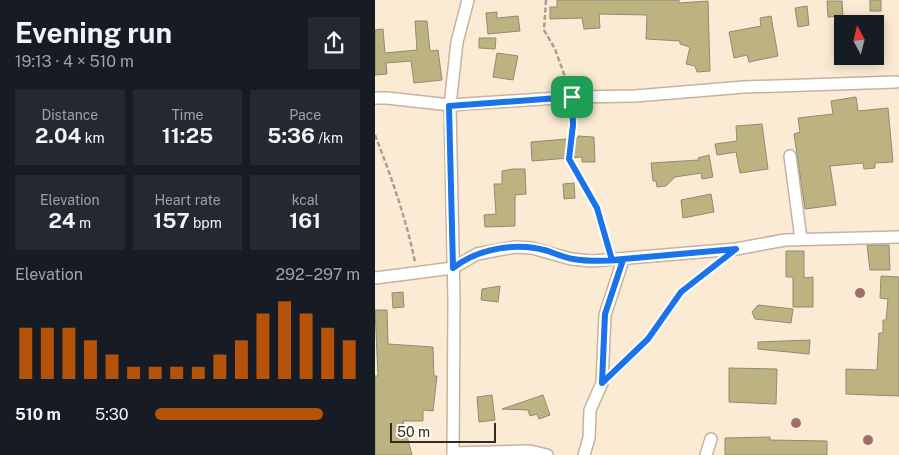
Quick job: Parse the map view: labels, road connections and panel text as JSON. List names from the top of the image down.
{
  "scale_bar": "50 m",
  "north": "top",
  "page": {
    "heading": ["Evening run", "19:13 · 4 × 510 m"],
    "stats": [
      ["Distance", "2.04 km"],
      ["Time", "11:25"],
      ["Pace", "5:36 /km"],
      ["Elevation", "24 m"],
      ["Heart rate", "157 bpm"],
      ["kcal", "161"]
    ],
    "chart": ["Elevation", "292–297 m"],
    "list": [
      {
        "name": "510 m",
        "note": "5:30"
      }
    ],
    "scale": "50 m"
  }
}
